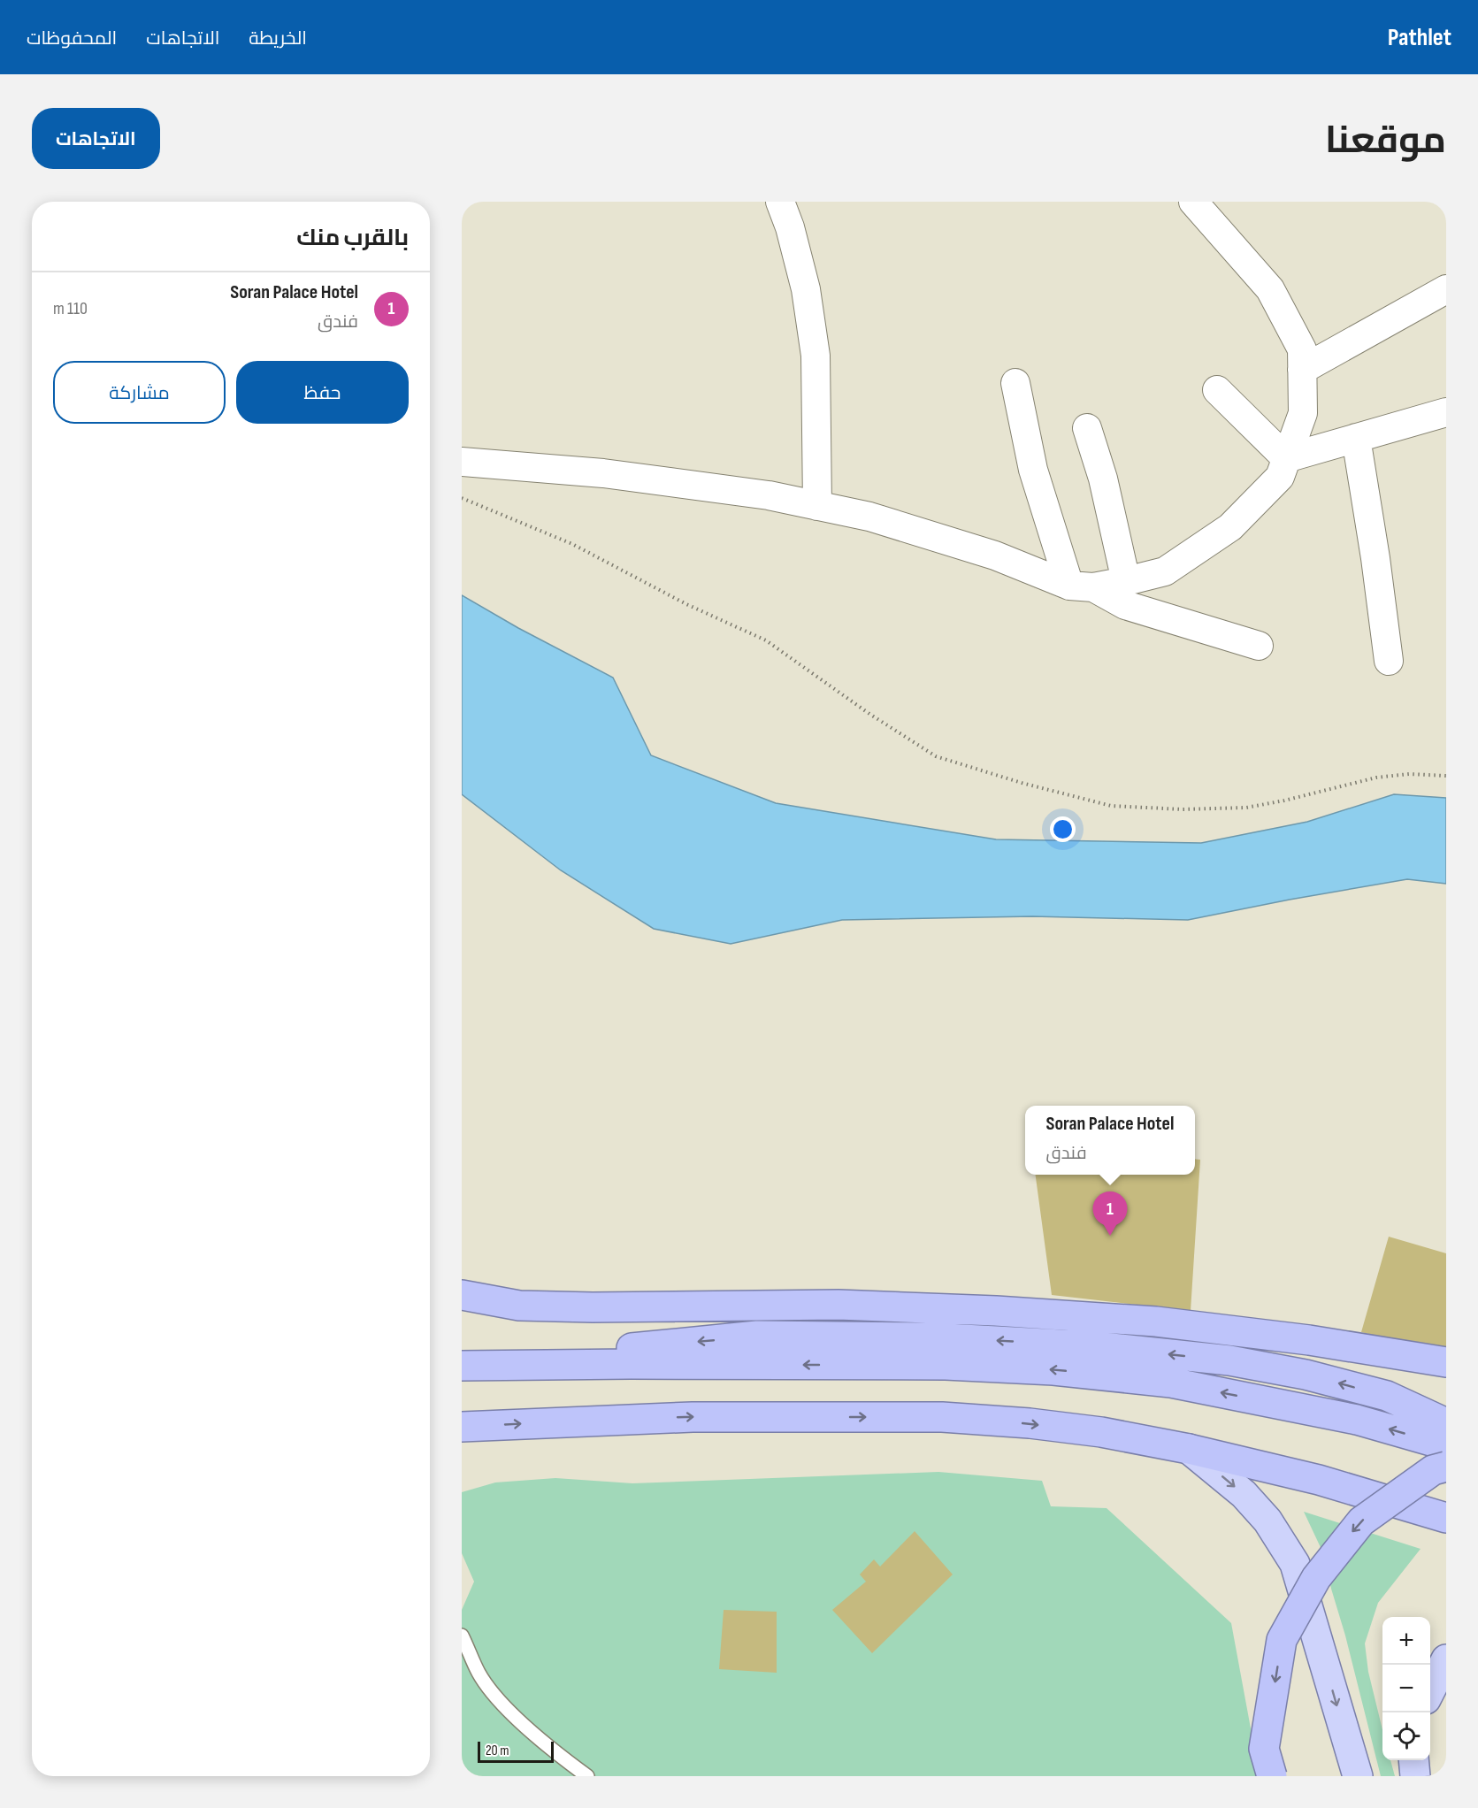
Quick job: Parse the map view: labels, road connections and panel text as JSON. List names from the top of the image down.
{
  "scale_bar": "20 m",
  "page": {
    "header": "Pathlet",
    "nav": ["الخريطة", "الاتجاهات", "المحفوظات"],
    "title": "موقعنا",
    "buttons": [
      "الاتجاهات",
      ["حفظ", "مشاركة"]
    ],
    "heading": "بالقرب منك",
    "list": [
      {
        "mark": "1",
        "name": "Soran Palace Hotel",
        "note": "فندق",
        "value": "110 m"
      }
    ],
    "popup": ["Soran Palace Hotel", "فندق"],
    "pins": "1",
    "map_buttons": ["+", "−"],
    "scale": "20 m"
  }
}
